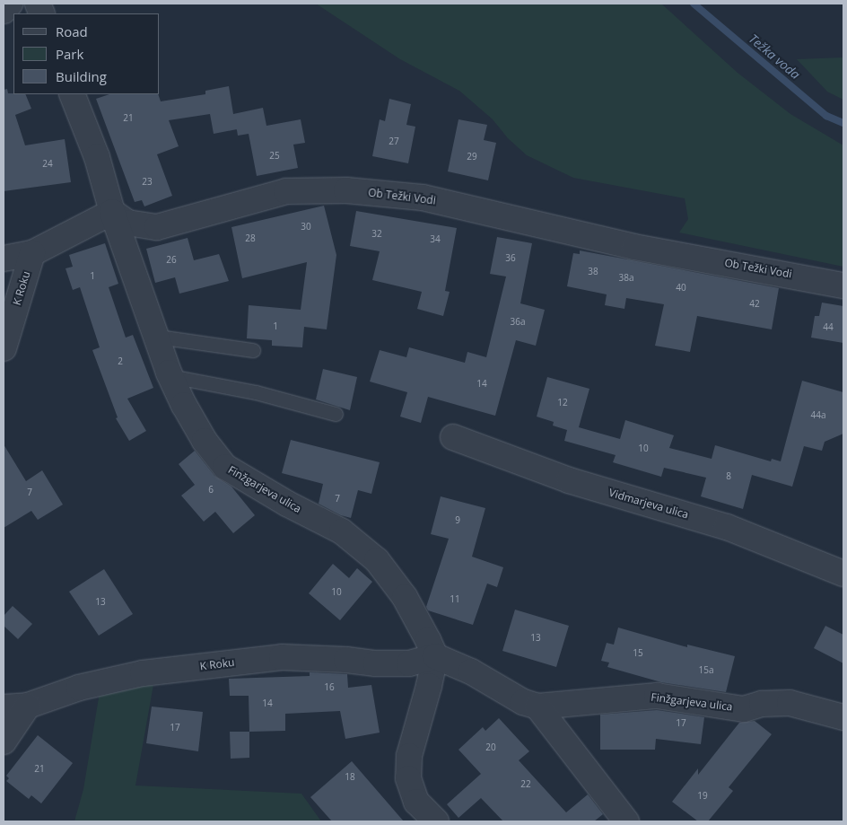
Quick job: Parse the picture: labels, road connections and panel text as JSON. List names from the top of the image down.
{
  "streets": {
    "street": [
      "Ob Težki Vodi",
      "K Roku",
      "Finžgarjeva ulica",
      "Vidmarjeva ulica"
    ]
  },
  "crossings": [
    ["Ob Težki Vodi", "Finžgarjeva ulica"],
    ["K Roku", "Finžgarjeva ulica"]
  ],
  "water": ["Težka voda"],
  "house_numbers": [
    "21",
    "27",
    "25",
    "29",
    "24",
    "23",
    "30",
    "32",
    "28",
    "34",
    "36",
    "26",
    "38",
    "1",
    "38a",
    "40",
    "42",
    "36a",
    "1",
    "44",
    "2",
    "14",
    "12",
    "44a",
    "10",
    "8",
    "6",
    "7",
    "7",
    "9",
    "10",
    "11",
    "13",
    "13",
    "15",
    "15a",
    "16",
    "14",
    "17",
    "17",
    "20",
    "21",
    "18",
    "22",
    "19"
  ],
  "legend": ["Road", "Park", "Building"]
}
